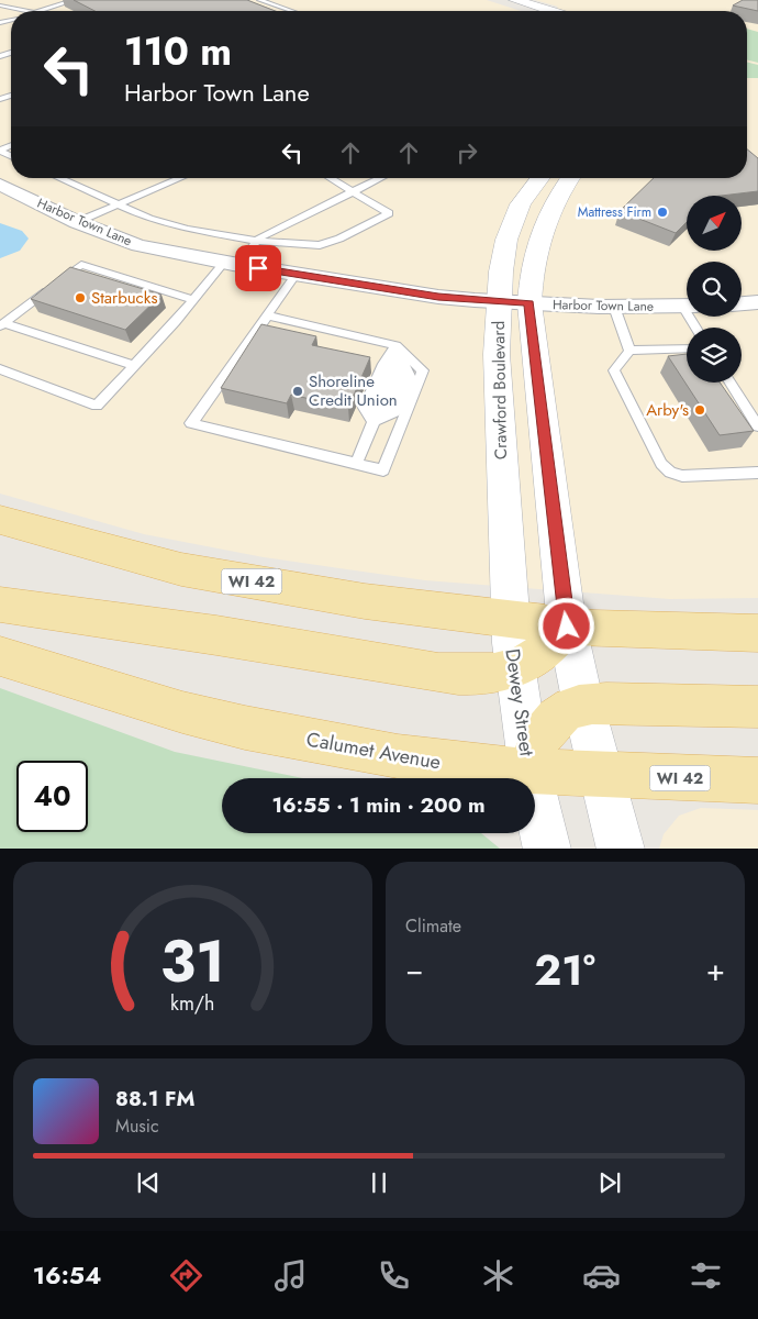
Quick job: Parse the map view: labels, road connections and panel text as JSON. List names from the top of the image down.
{
  "streets": {
    "main road": ["WI 42", "Calumet Avenue"],
    "street": ["Harbor Town Lane", "Crawford Boulevard", "Dewey Street"]
  },
  "crossings": [
    ["Harbor Town Lane", "Crawford Boulevard"],
    ["Crawford Boulevard", "WI 42"],
    ["Crawford Boulevard", "Dewey Street"],
    ["WI 42", "Dewey Street"],
    ["Dewey Street", "Calumet Avenue"]
  ],
  "places": [
    "Mattress Firm",
    "Starbucks",
    "Shoreline Credit Union",
    "Arby's"
  ],
  "north": "top right",
  "page": {
    "turn": ["110 m", "Harbor Town Lane"],
    "limit": "40",
    "trip": "16:55 · 1 min · 200 m",
    "tile": "Climate",
    "heat": ["−", "21°", "+"],
    "song": ["88.1 FM", "Music"],
    "tabs": "16:54",
    "gauge": ["31", "km/h"]
  }
}
